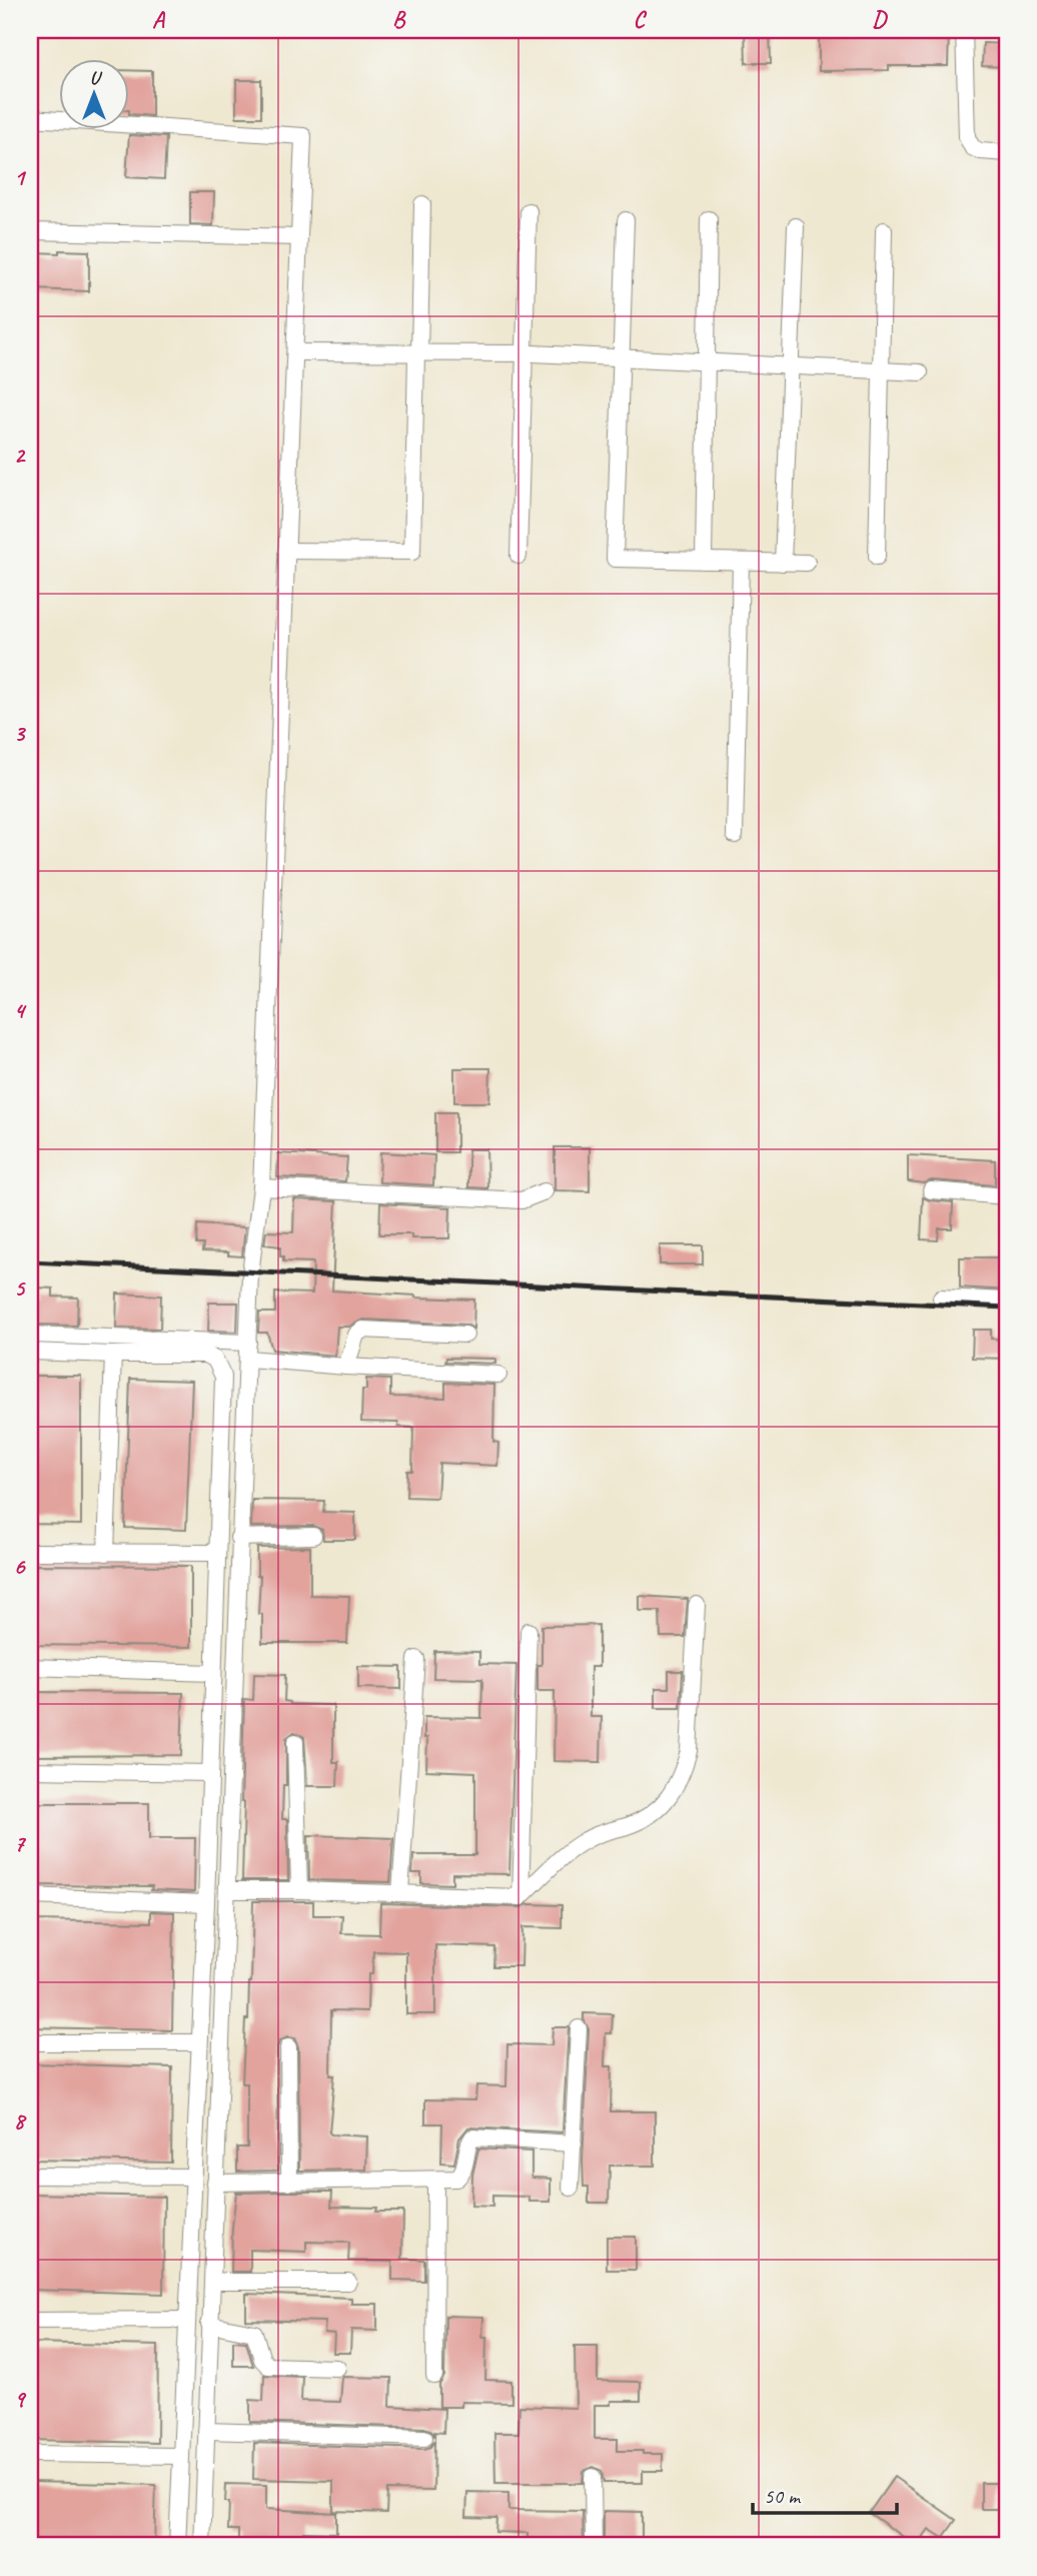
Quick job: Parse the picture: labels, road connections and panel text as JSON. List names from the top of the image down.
{
  "scale_bar": "50 m",
  "north": "top",
  "grid": {
    "columns": [
      "A",
      "B",
      "C",
      "D"
    ],
    "rows": [
      "1",
      "2",
      "3",
      "4",
      "5",
      "6",
      "7",
      "8",
      "9"
    ]
  }
}
